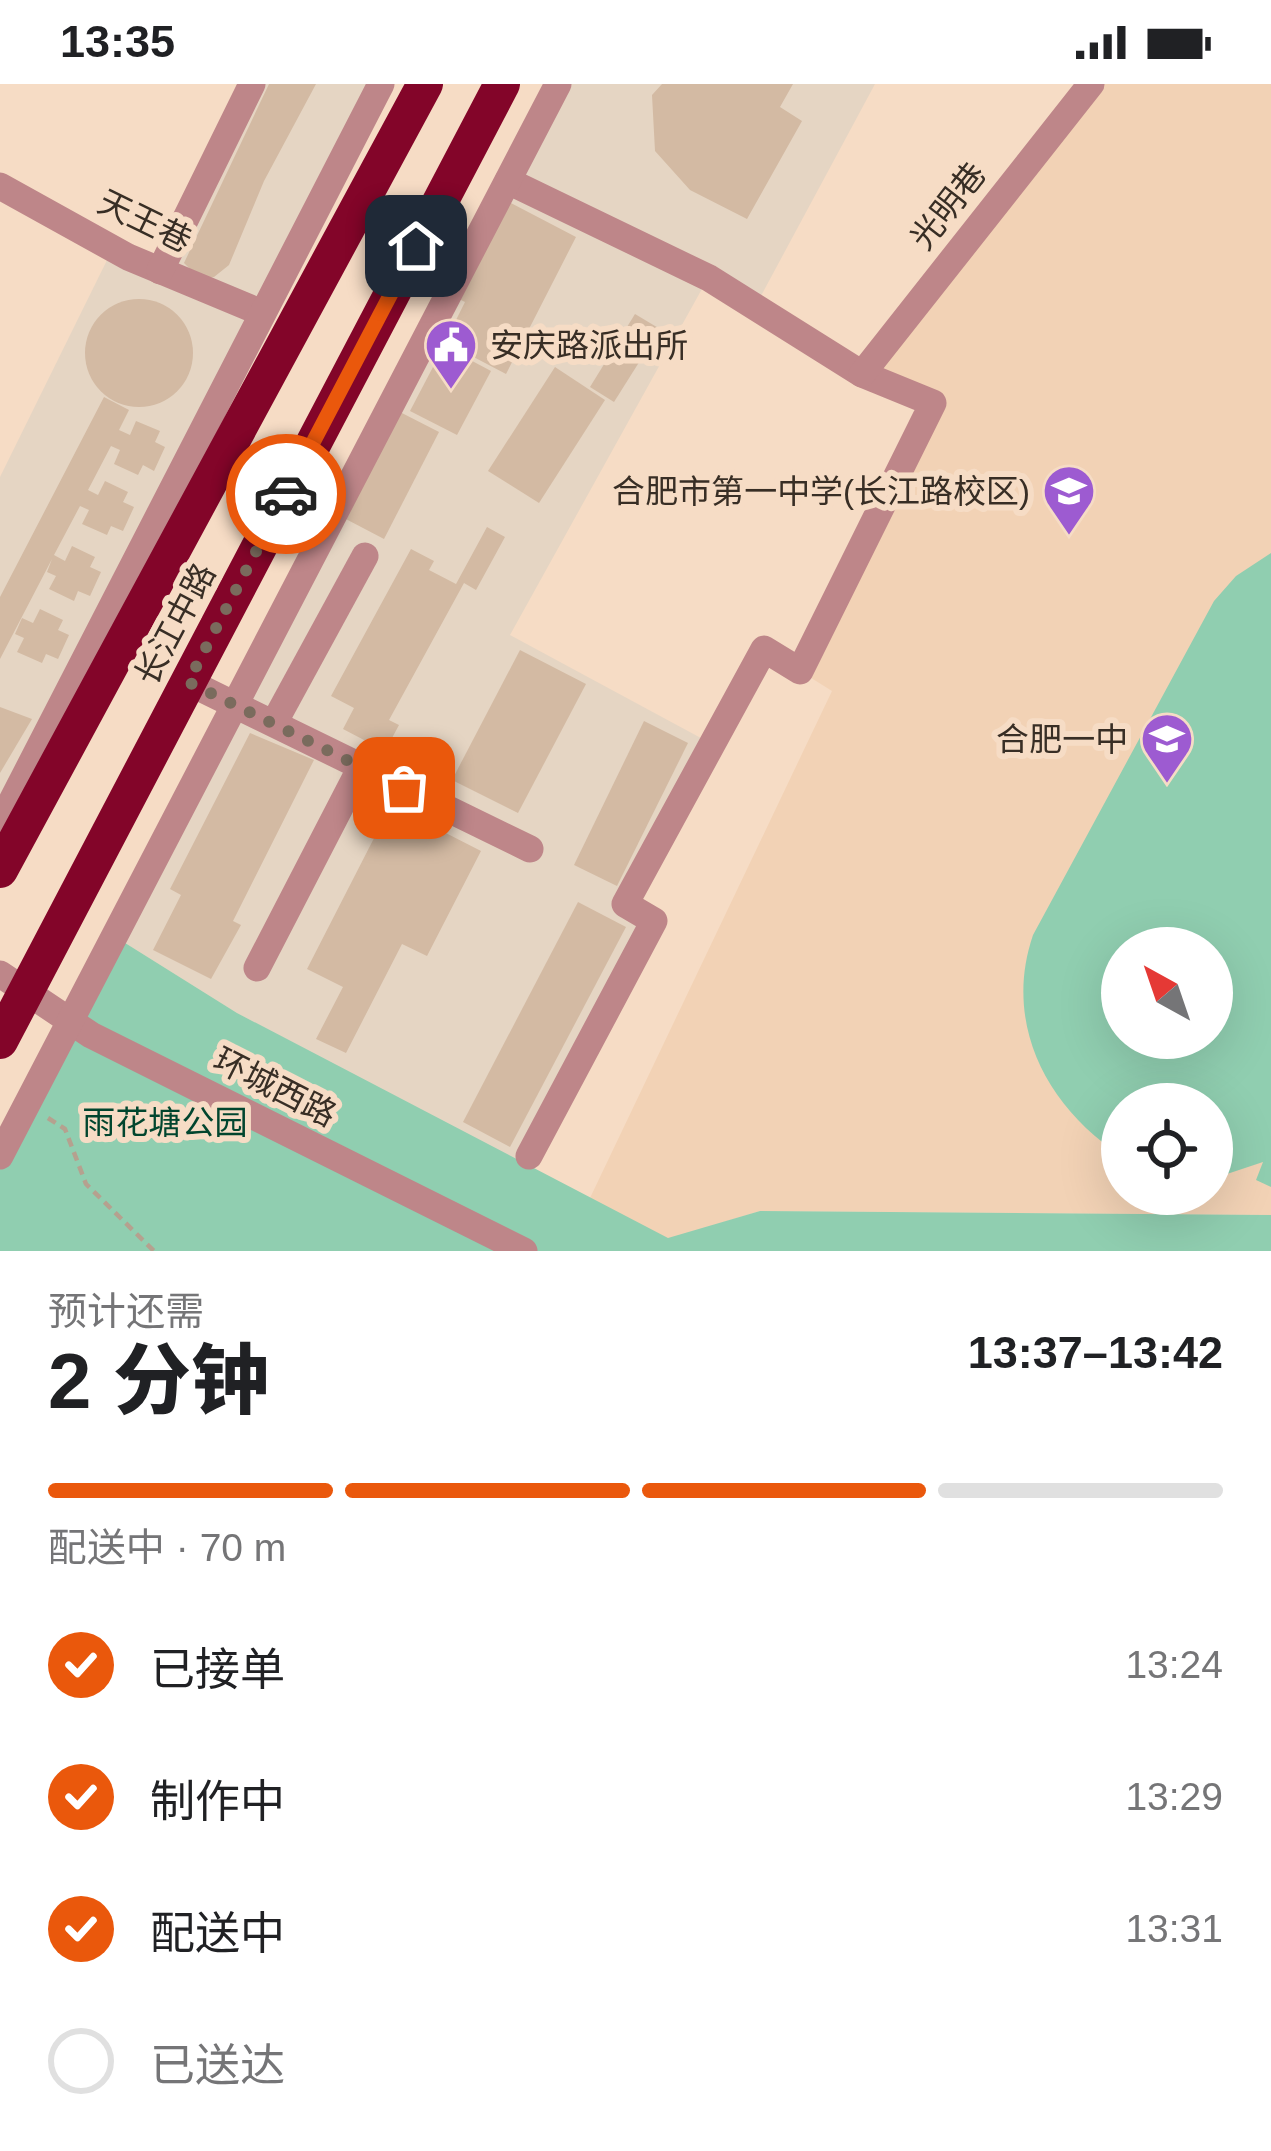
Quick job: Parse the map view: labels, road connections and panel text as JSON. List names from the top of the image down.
{
  "streets": {
    "highway": ["长江中路"],
    "street": ["光明巷", "天王巷", "环城西路"]
  },
  "crossings": [
    ["长江中路", "环城西路"]
  ],
  "parks": ["雨花塘公园"],
  "places": {
    "public building": ["安庆路派出所"],
    "school or university": ["合肥市第一中学(长江路校区)", "合肥一中"]
  },
  "north": "top left",
  "page": {
    "status": "13:35",
    "heading": ["2 分钟", "预计还需", "13:37–13:42"],
    "bar": "配送中 · 70 m",
    "list": [
      ["已接单", "13:24"],
      ["制作中", "13:29"],
      ["配送中", "13:31"],
      "已送达"
    ]
  }
}
